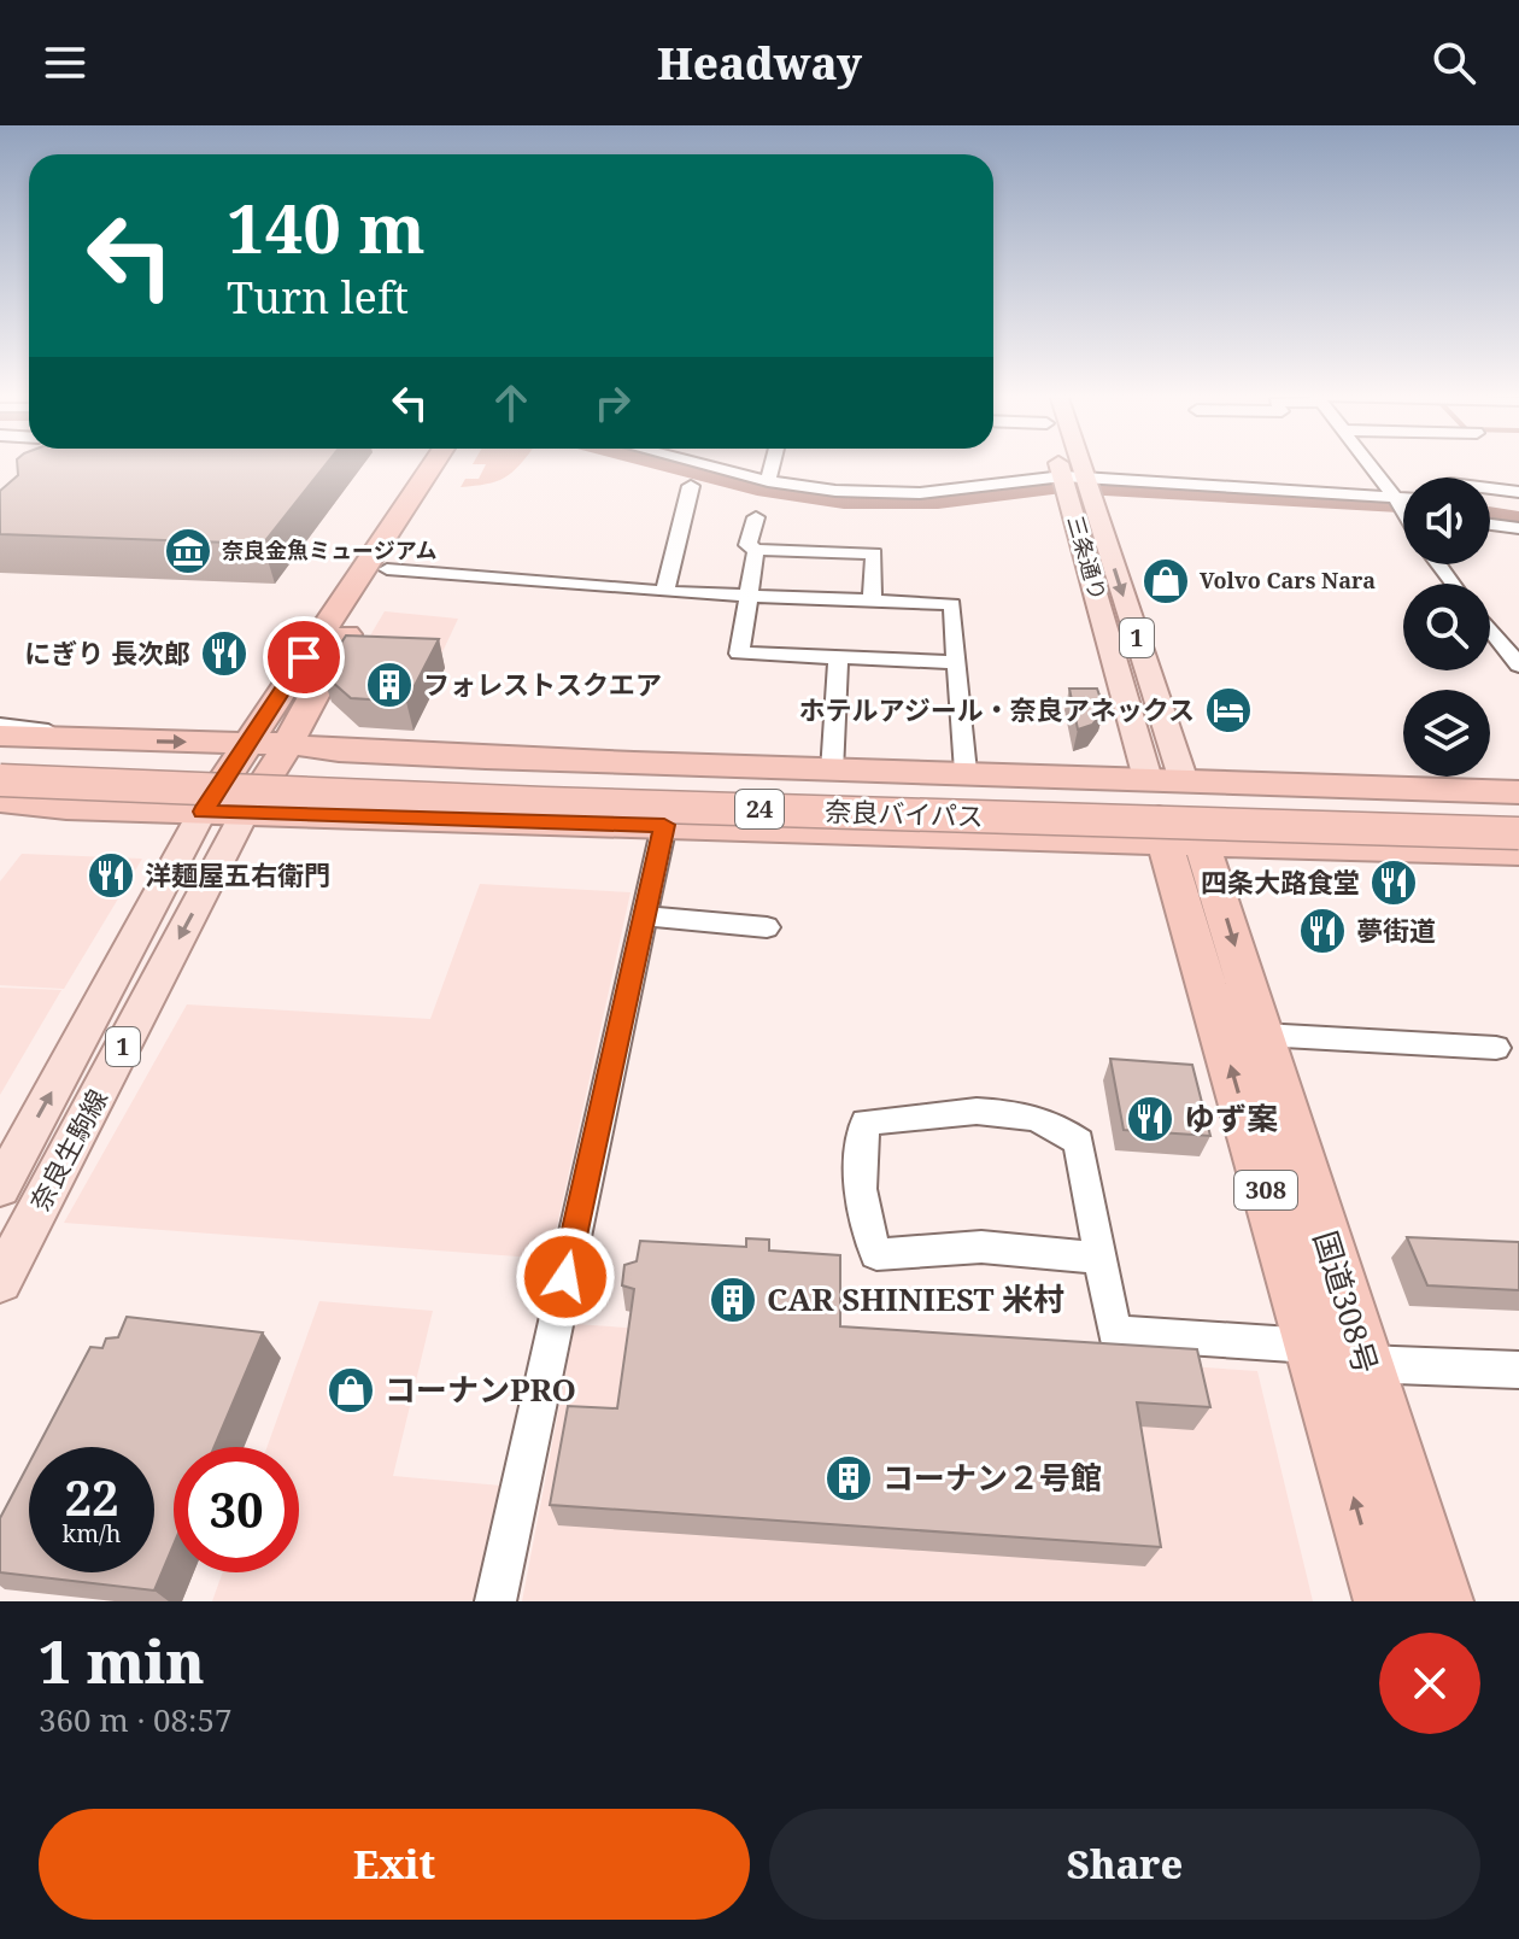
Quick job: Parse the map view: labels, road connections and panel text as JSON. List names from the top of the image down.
{
  "streets": {
    "highway": [
      "24",
      "奈良バイパス",
      "308",
      "国道308号"
    ],
    "main road": ["三条通り", "1", "奈良生駒線"]
  },
  "crossings": [
    ["三条通り", "国道308号"]
  ],
  "places": {
    "museum": ["奈良金魚ミュージアム"],
    "shop": ["Volvo Cars Nara", "コーナンPRO"],
    "restaurant": [
      "にぎり 長次郎",
      "洋麺屋五右衛門",
      "四条大路食堂",
      "夢街道",
      "ゆず案"
    ],
    "building": ["フォレストスクエア", "CAR SHINIEST 米村", "コーナン２号館"],
    "hotel": ["ホテルアジール・奈良アネックス"]
  },
  "page": {
    "header": "Headway",
    "turn": ["140 m", "Turn left"],
    "speed": "22 km/h",
    "limit": "30",
    "heading": ["1 min", "360 m · 08:57"],
    "buttons": ["Exit", "Share"]
  }
}
